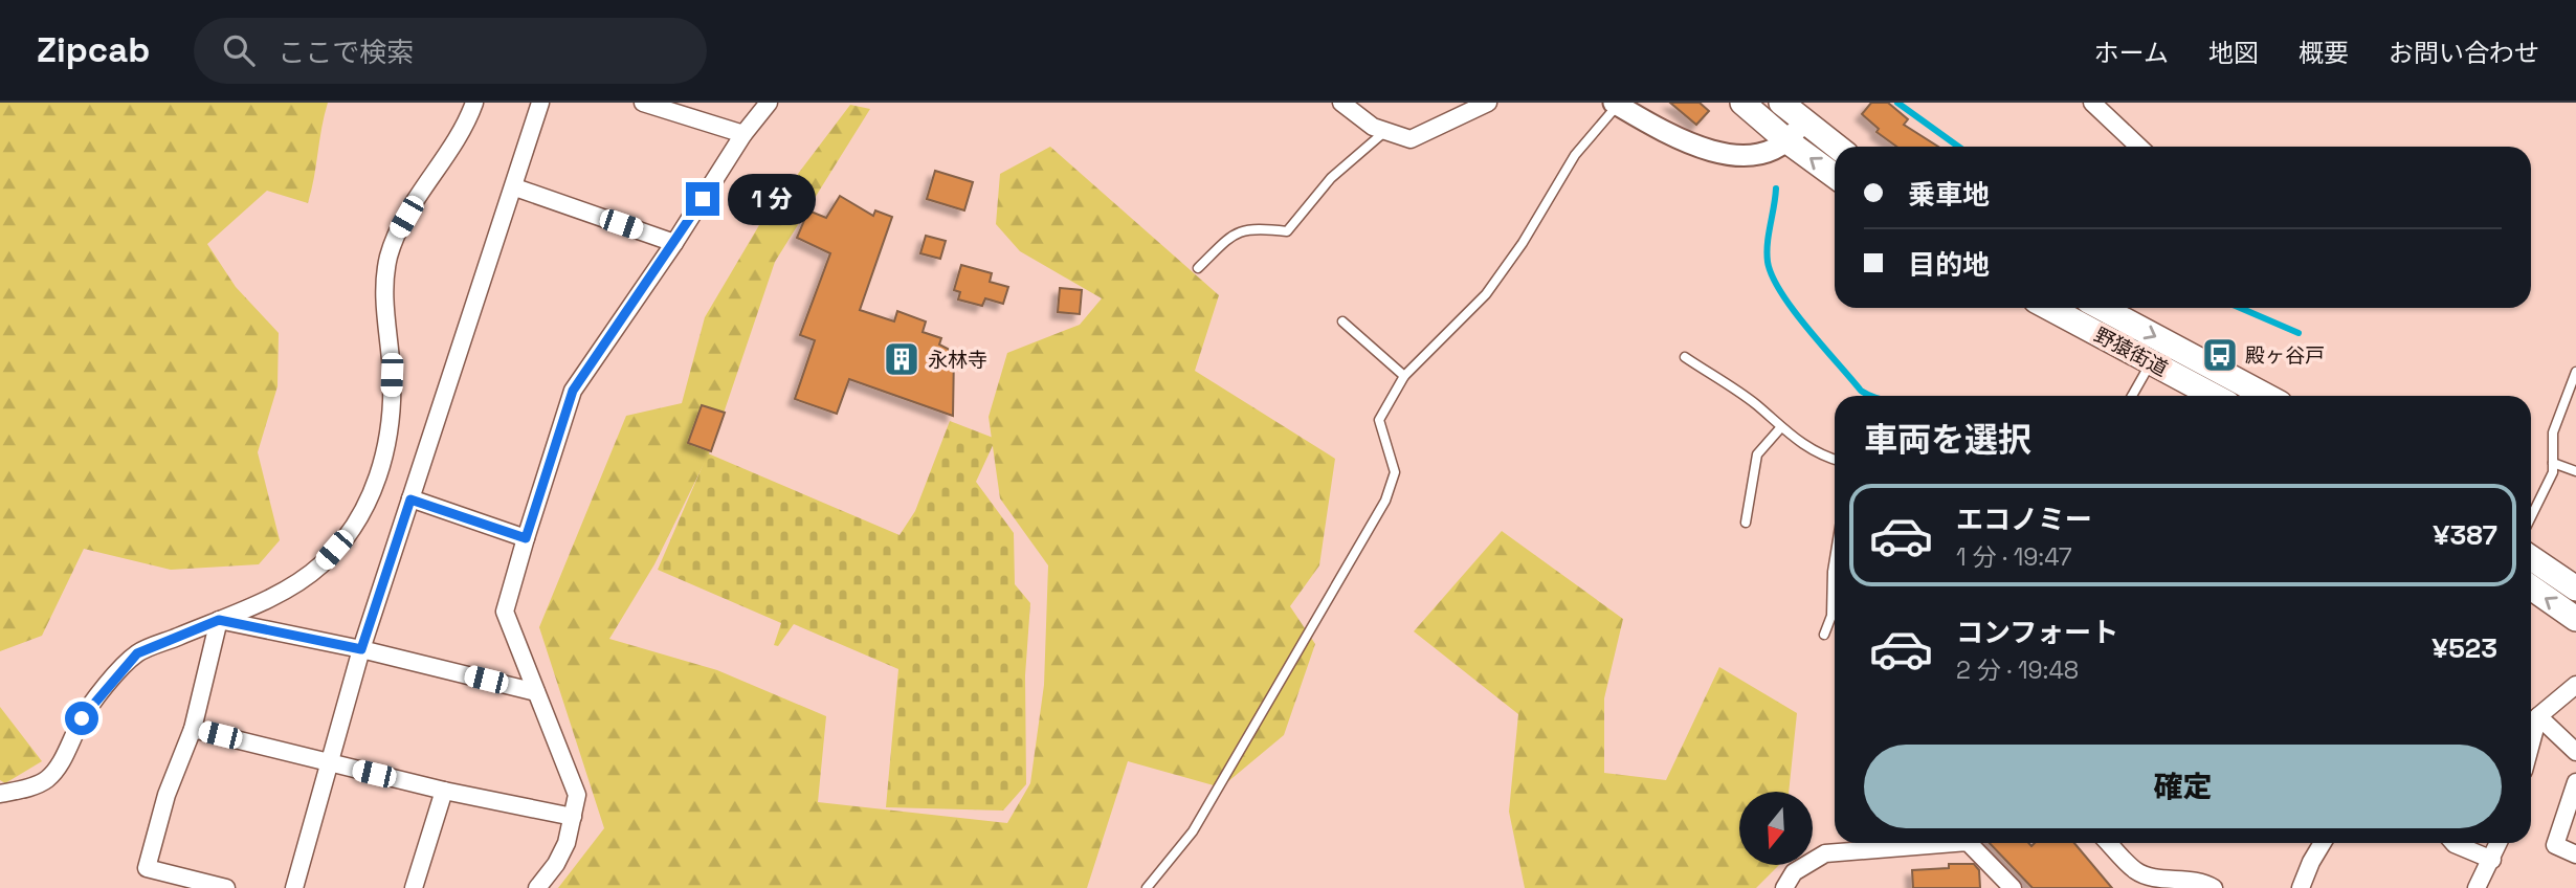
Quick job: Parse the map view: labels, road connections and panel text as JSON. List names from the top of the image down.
{
  "streets": {
    "main road": ["野猿街道"]
  },
  "places": {
    "bus stop": ["殿ヶ谷戸"],
    "building": ["永林寺"]
  },
  "north": "bottom",
  "page": {
    "header": "Zipcab",
    "search": "ここで検索",
    "nav": [
      "ホーム",
      "地図",
      "概要",
      "お問い合わせ"
    ],
    "banner": ["乗車地", "目的地"],
    "bubble": "1 分",
    "heading": "車両を選択",
    "list": [
      {
        "name": "エコノミー",
        "note": "1 分 · 19:47",
        "value": "¥387"
      },
      {
        "name": "コンフォート",
        "note": "2 分 · 19:48",
        "value": "¥523"
      }
    ],
    "buttons": "確定"
  }
}
